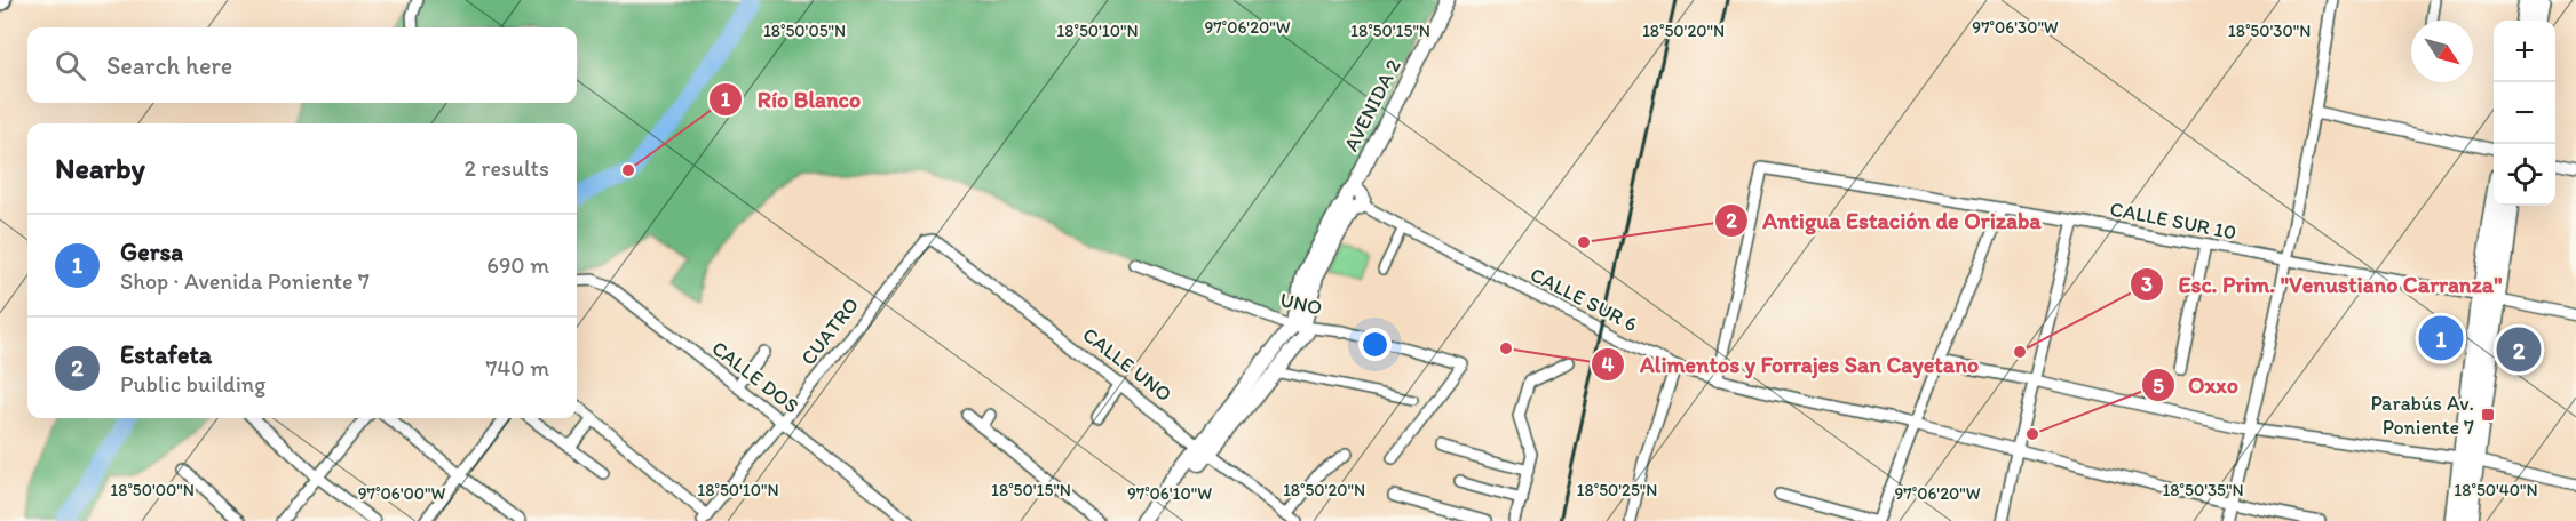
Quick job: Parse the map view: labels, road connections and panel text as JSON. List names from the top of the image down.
{
  "streets": {
    "street": [
      "AVENIDA 2",
      "CALLE SUR 10",
      "CALLE SUR 6",
      "UNO",
      "CUATRO",
      "CALLE UNO",
      "CALLE DOS"
    ]
  },
  "crossings": [
    ["AVENIDA 2", "CALLE SUR 6"],
    ["AVENIDA 2", "UNO"],
    ["CALLE SUR 10", "CALLE SUR 6"],
    ["CUATRO", "CALLE UNO"],
    ["CUATRO", "CALLE DOS"]
  ],
  "places": {
    "other": [
      "Río Blanco",
      "Antigua Estación de Orizaba",
      "Alimentos y Forrajes San Cayetano",
      "Esc. Prim. \"Venustiano Carranza\"",
      "Oxxo"
    ],
    "transit": ["Parabús Av. Poniente 7"]
  },
  "north": "bottom right",
  "page": {
    "map_buttons": ["+", "−"],
    "search": "Search here",
    "heading": ["Nearby", "2 results"],
    "list": [
      {
        "mark": "1",
        "name": "Gersa",
        "note": "Shop · Avenida Poniente 7",
        "value": "690 m"
      },
      {
        "mark": "2",
        "name": "Estafeta",
        "note": "Public building",
        "value": "740 m"
      }
    ],
    "pins": ["1", "2"]
  },
  "coordinates": [
    "97°06'30\"W",
    "97°06'20\"W",
    "18°50'05\"N",
    "18°50'10\"N",
    "18°50'15\"N",
    "18°50'20\"N",
    "18°50'30\"N",
    "18°50'00\"N",
    "18°50'25\"N",
    "18°50'35\"N",
    "18°50'40\"N",
    "97°06'00\"W",
    "97°06'10\"W"
  ]
}
